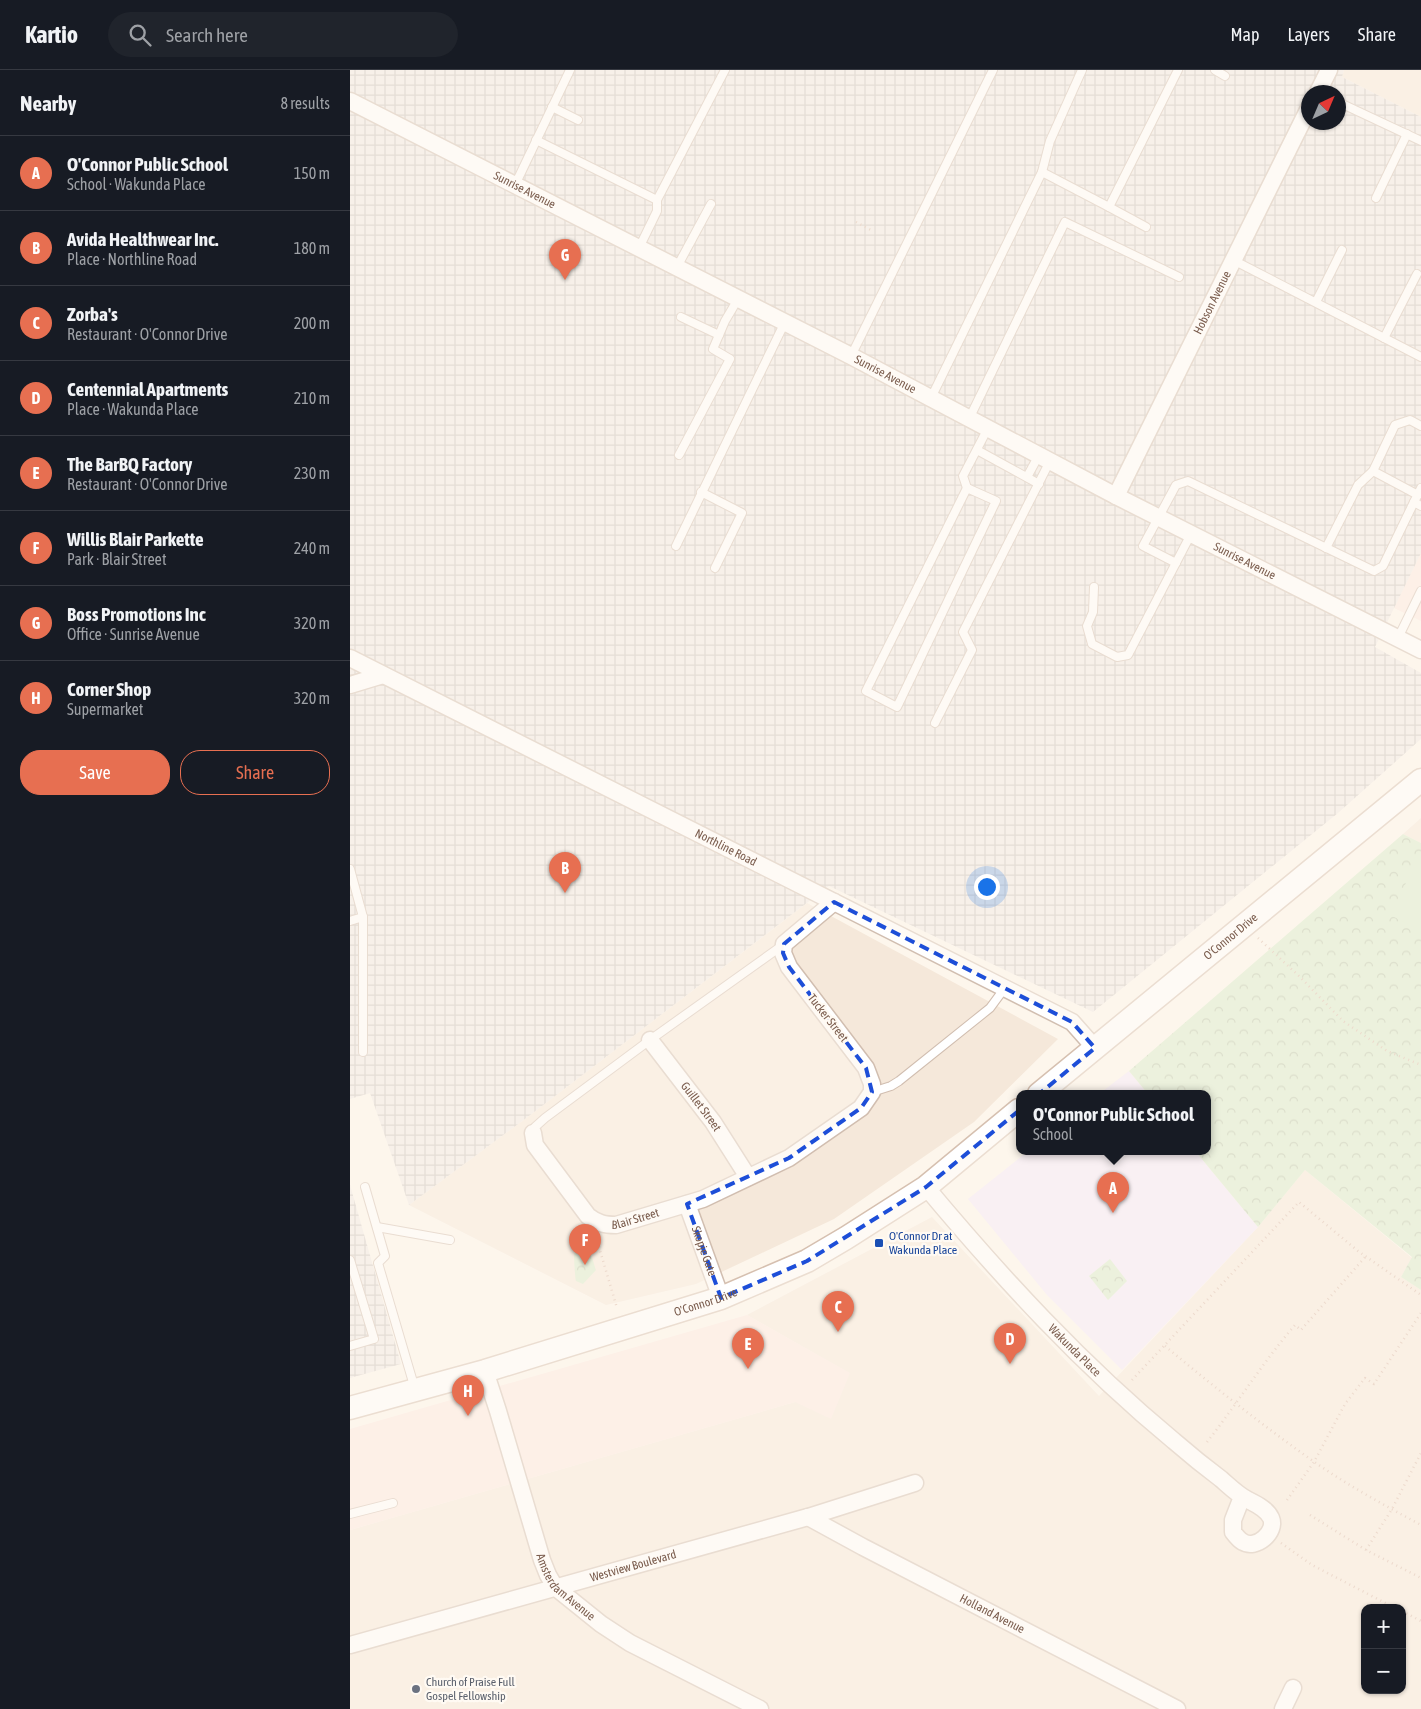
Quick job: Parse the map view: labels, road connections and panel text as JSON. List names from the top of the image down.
{
  "streets": {
    "main road": ["O'Connor Drive"],
    "street": [
      "Sunrise Avenue",
      "Hobson Avenue",
      "Northline Road",
      "Tucker Street",
      "Guillet Street",
      "Blair Street",
      "Skopje Gate",
      "Wakunda Place",
      "Westview Boulevard",
      "Amsterdam Avenue",
      "Holland Avenue"
    ]
  },
  "crossings": [
    ["Sunrise Avenue", "Hobson Avenue"],
    ["Northline Road", "O'Connor Drive"],
    ["Northline Road", "Blair Street"],
    ["O'Connor Drive", "Skopje Gate"],
    ["O'Connor Drive", "Wakunda Place"],
    ["O'Connor Drive", "Amsterdam Avenue"],
    ["Tucker Street", "Blair Street"],
    ["Guillet Street", "Blair Street"],
    ["Blair Street", "Skopje Gate"],
    ["Westview Boulevard", "Amsterdam Avenue"],
    ["Westview Boulevard", "Holland Avenue"]
  ],
  "places": {
    "transit": ["O'Connor Dr at Wakunda Place"],
    "other": ["Church of Praise Full Gospel Fellowship"]
  },
  "north": "top right",
  "page": {
    "header": "Kartio",
    "search": "Search here",
    "nav": ["Map", "Layers", "Share"],
    "heading": ["Nearby", "8 results"],
    "list": [
      {
        "mark": "A",
        "name": "O'Connor Public School",
        "note": "School · Wakunda Place",
        "value": "150 m"
      },
      {
        "mark": "B",
        "name": "Avida Healthwear Inc.",
        "note": "Place · Northline Road",
        "value": "180 m"
      },
      {
        "mark": "C",
        "name": "Zorba's",
        "note": "Restaurant · O'Connor Drive",
        "value": "200 m"
      },
      {
        "mark": "D",
        "name": "Centennial Apartments",
        "note": "Place · Wakunda Place",
        "value": "210 m"
      },
      {
        "mark": "E",
        "name": "The BarBQ Factory",
        "note": "Restaurant · O'Connor Drive",
        "value": "230 m"
      },
      {
        "mark": "F",
        "name": "Willis Blair Parkette",
        "note": "Park · Blair Street",
        "value": "240 m"
      },
      {
        "mark": "G",
        "name": "Boss Promotions Inc",
        "note": "Office · Sunrise Avenue",
        "value": "320 m"
      },
      {
        "mark": "H",
        "name": "Corner Shop",
        "note": "Supermarket",
        "value": "320 m"
      }
    ],
    "pins": [
      "G",
      "B",
      "A",
      "F",
      "C",
      "D",
      "E",
      "H"
    ],
    "buttons": ["Save", "Share"],
    "popup": ["O'Connor Public School", "School"],
    "map_buttons": ["+", "−"]
  }
}
